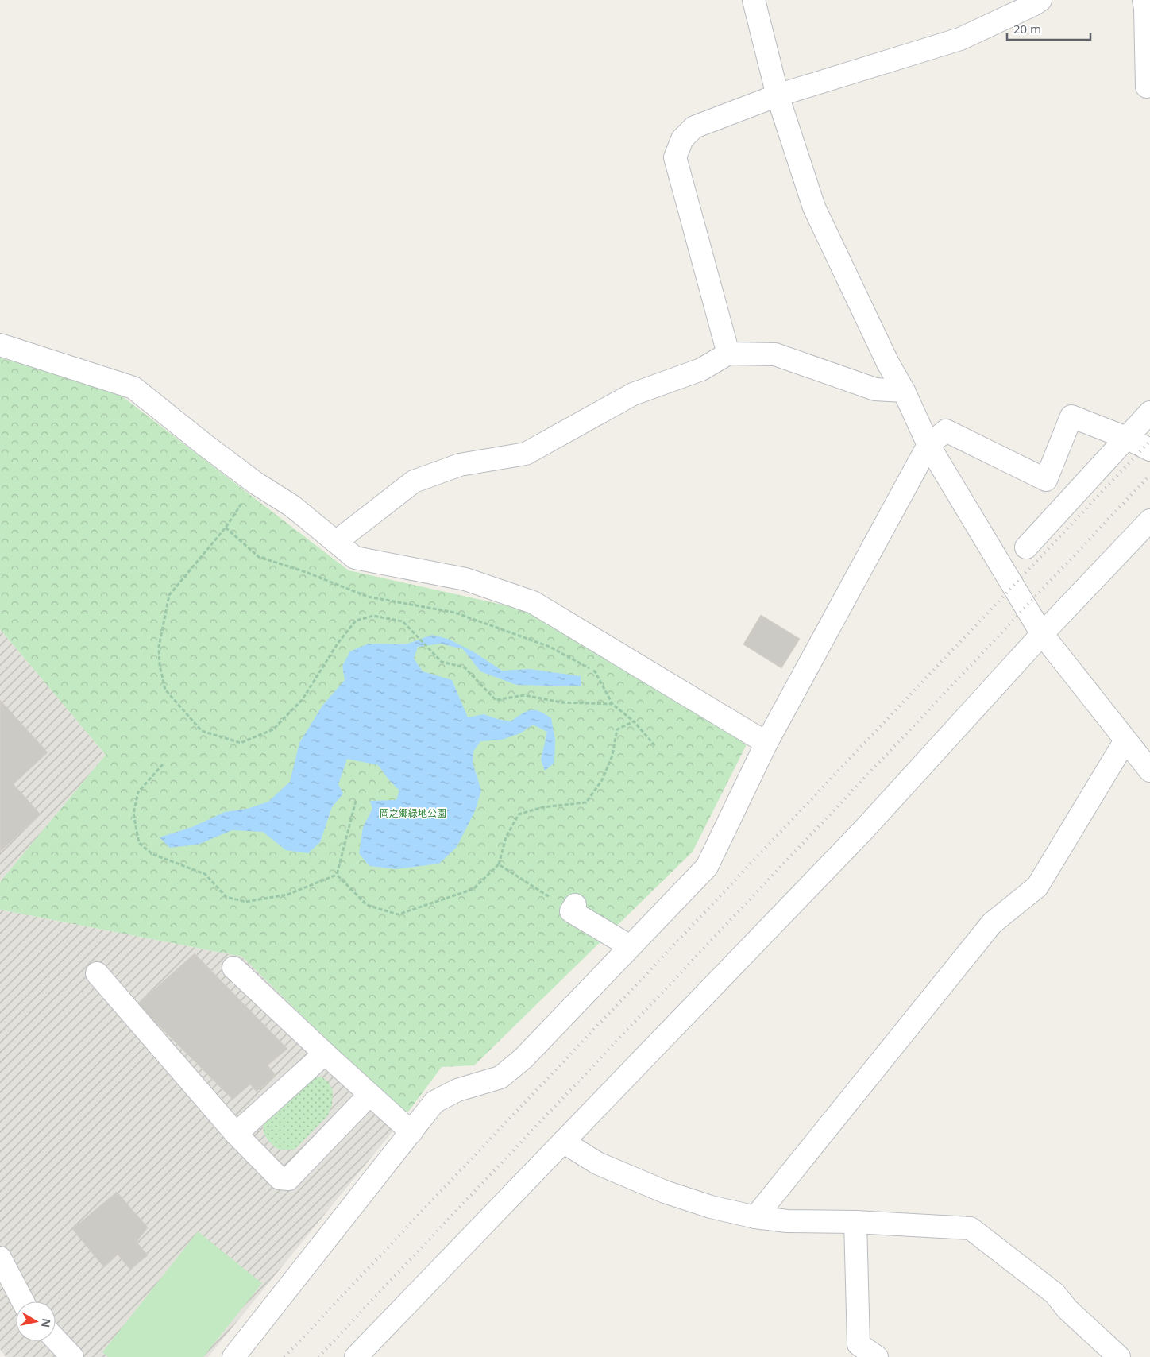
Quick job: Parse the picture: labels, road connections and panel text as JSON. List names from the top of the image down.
{
  "parks": ["岡之郷緑地公園"],
  "scale_bar": "20 m",
  "north": "right"
}
